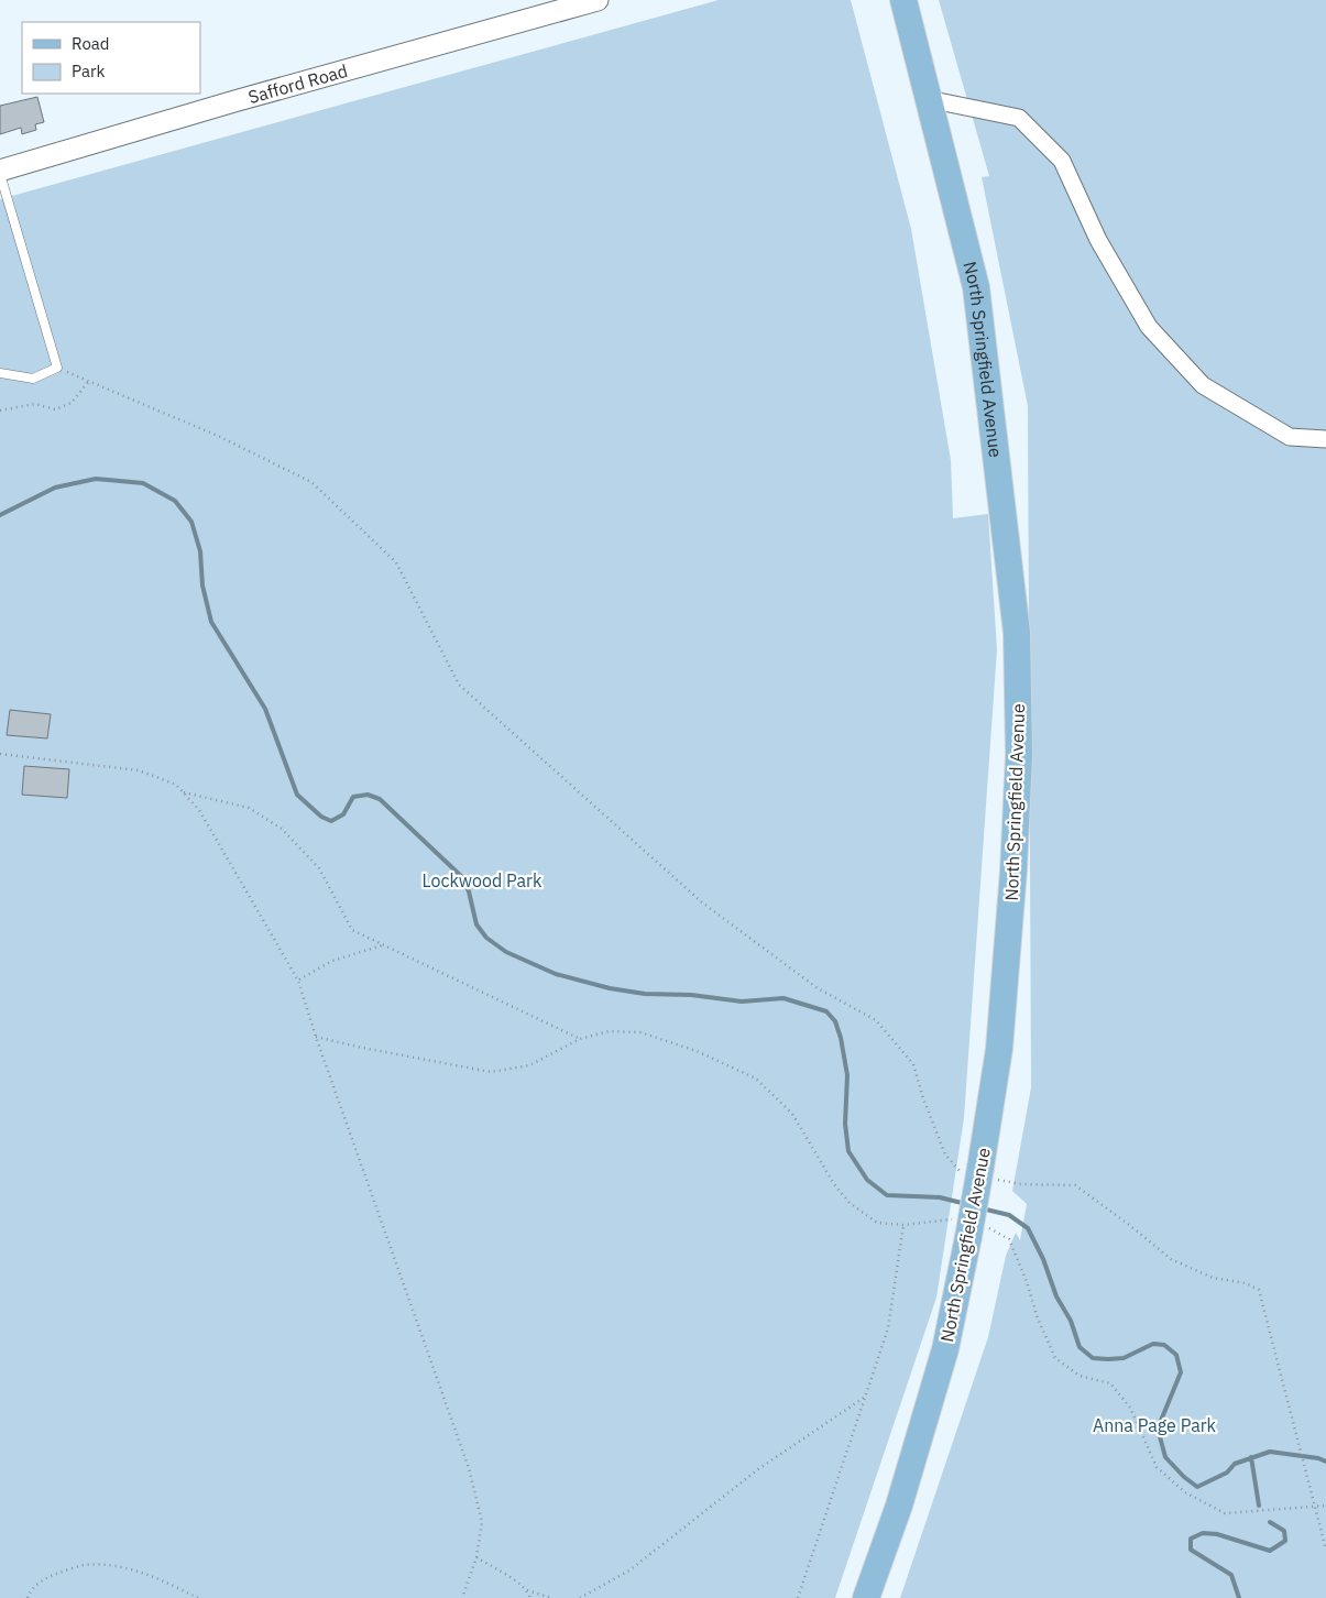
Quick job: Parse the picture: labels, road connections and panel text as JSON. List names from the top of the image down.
{
  "streets": {
    "main road": ["North Springfield Avenue"],
    "street": ["Safford Road"]
  },
  "parks": ["Lockwood Park", "Anna Page Park"],
  "legend": ["Road", "Park"]
}
